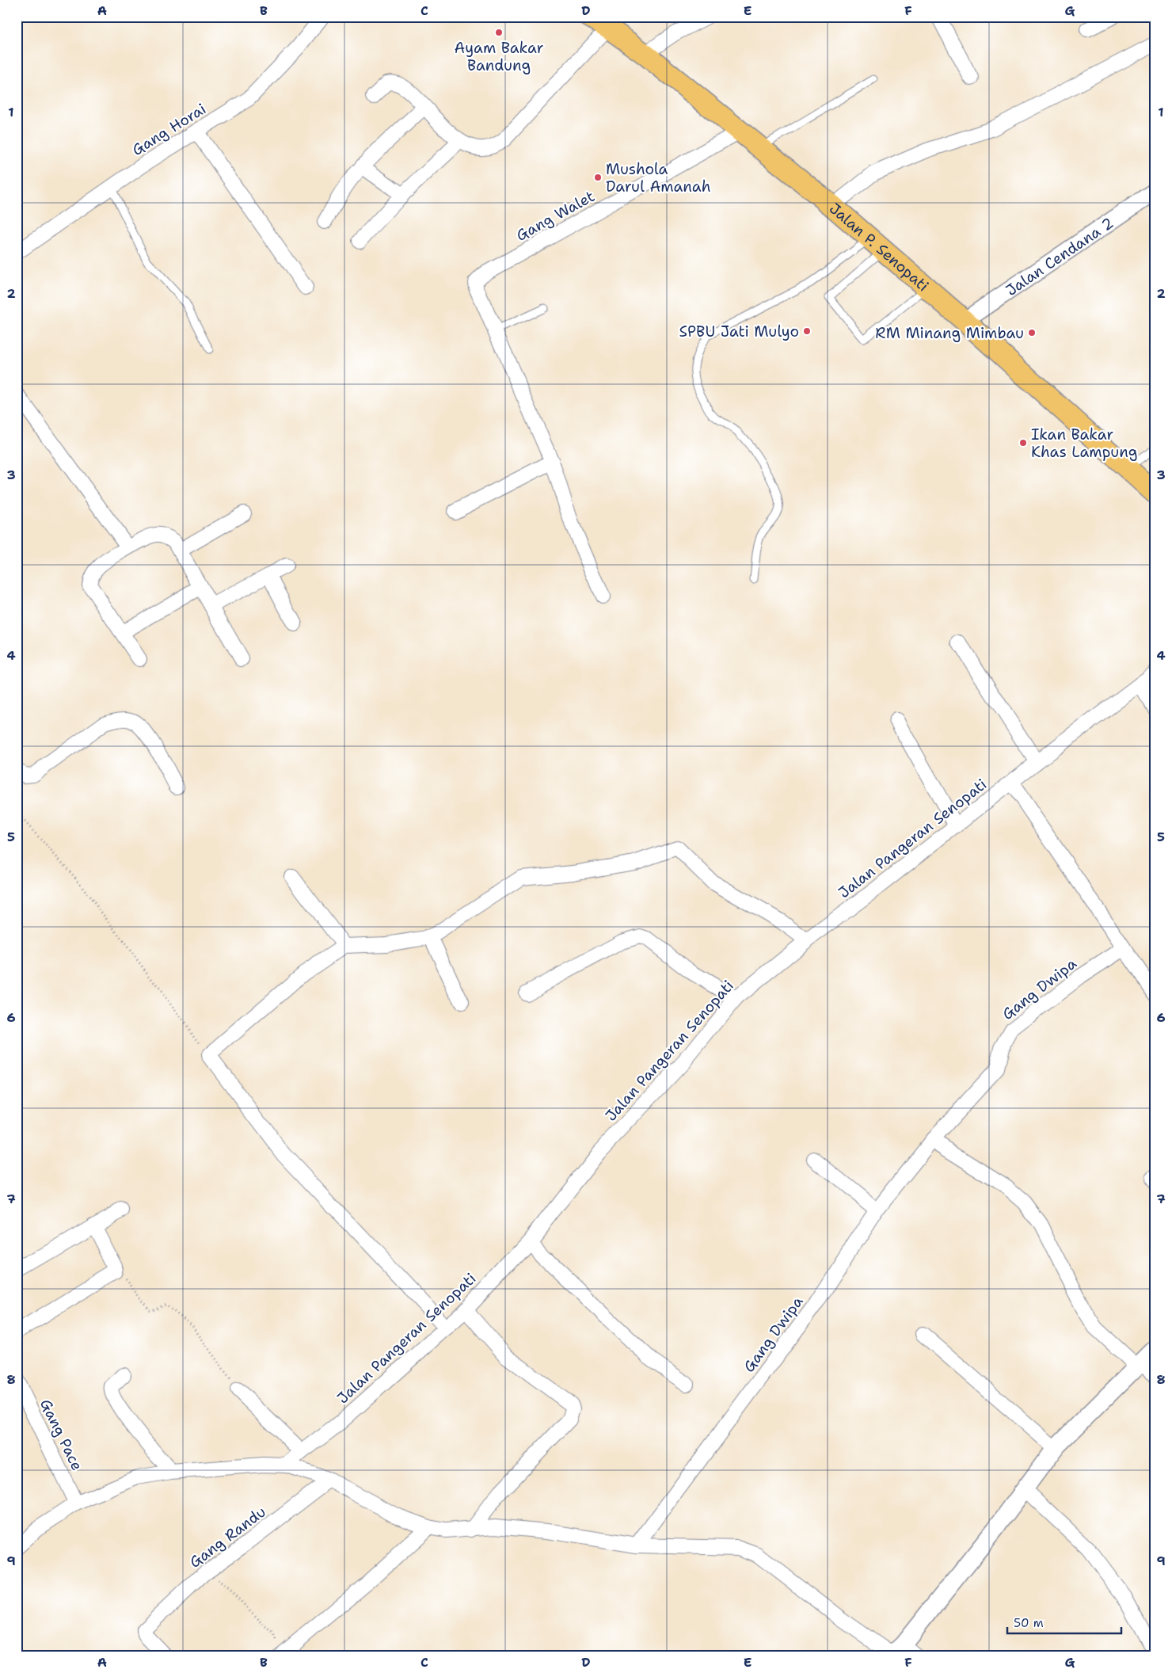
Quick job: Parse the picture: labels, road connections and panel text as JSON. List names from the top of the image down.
{
  "streets": {
    "main road": ["Jalan P. Senopati"],
    "street": [
      "Gang Horai",
      "Gang Walet",
      "Jalan Cendana 2",
      "Jalan Pangeran Senopati",
      "Gang Dwipa",
      "Gang Pace",
      "Gang Randu"
    ]
  },
  "crossings": [
    ["Gang Walet", "Jalan P. Senopati"],
    ["Jalan P. Senopati", "Jalan Cendana 2"]
  ],
  "places": [
    "Ayam Bakar Bandung",
    "Mushola Darul Amanah",
    "SPBU Jati Mulyo",
    "RM Minang Mimbau",
    "Ikan Bakar Khas Lampung"
  ],
  "scale_bar": "50 m",
  "grid": {
    "columns": [
      "A",
      "B",
      "C",
      "D",
      "E",
      "F",
      "G"
    ],
    "rows": [
      "1",
      "2",
      "3",
      "4",
      "5",
      "6",
      "7",
      "8",
      "9"
    ]
  }
}
